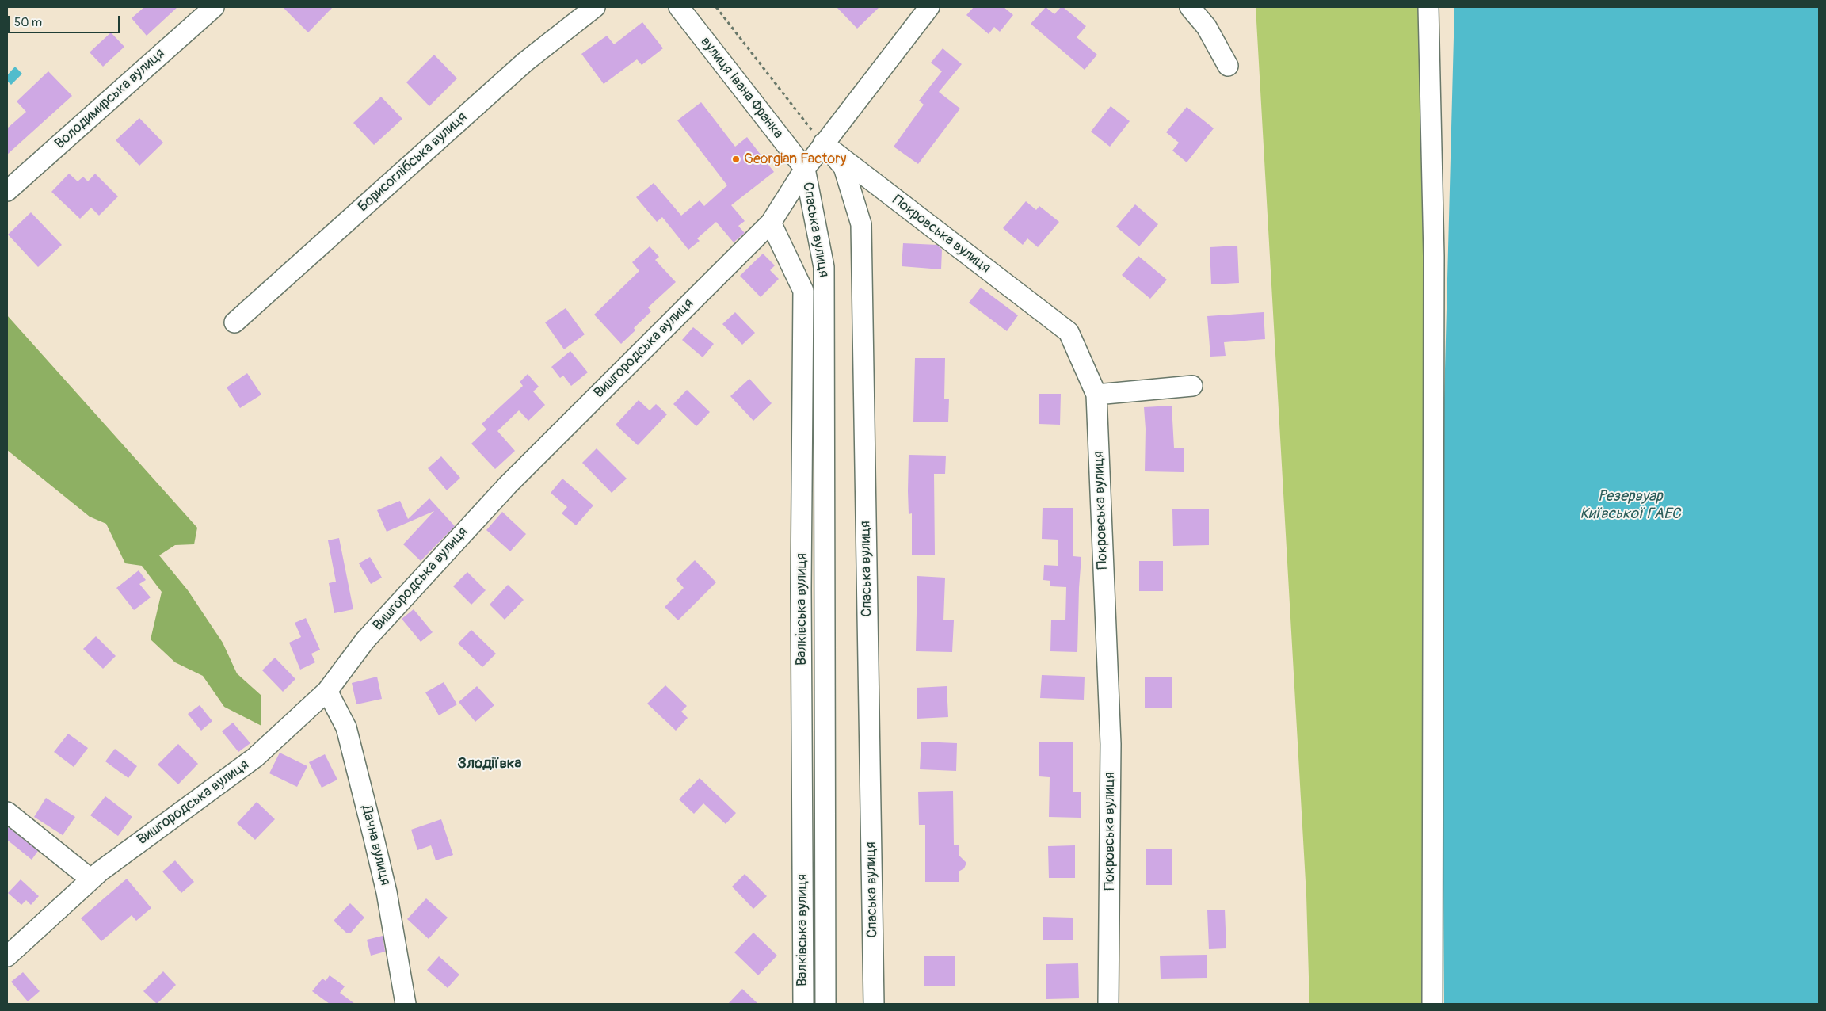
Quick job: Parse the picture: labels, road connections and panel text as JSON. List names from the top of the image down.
{
  "streets": {
    "street": [
      "вулиця Івана Франка",
      "Володимирська вулиця",
      "Борисоглібська вулиця",
      "Спаська вулиця",
      "Покровська вулиця",
      "Вишгородська вулиця",
      "Валківська вулиця",
      "Дачна вулиця"
    ]
  },
  "crossings": [
    ["вулиця Івана Франка", "Спаська вулиця"],
    ["вулиця Івана Франка", "Вишгородська вулиця"],
    ["Спаська вулиця", "Покровська вулиця"],
    ["Спаська вулиця", "Вишгородська вулиця"],
    ["Покровська вулиця", "Вишгородська вулиця"],
    ["Вишгородська вулиця", "Валківська вулиця"],
    ["Вишгородська вулиця", "Дачна вулиця"]
  ],
  "districts": ["Злодіївка"],
  "water": ["Резервуар Київської ГАЕС"],
  "places": ["Georgian Factory"],
  "scale_bar": "50 m"
}
